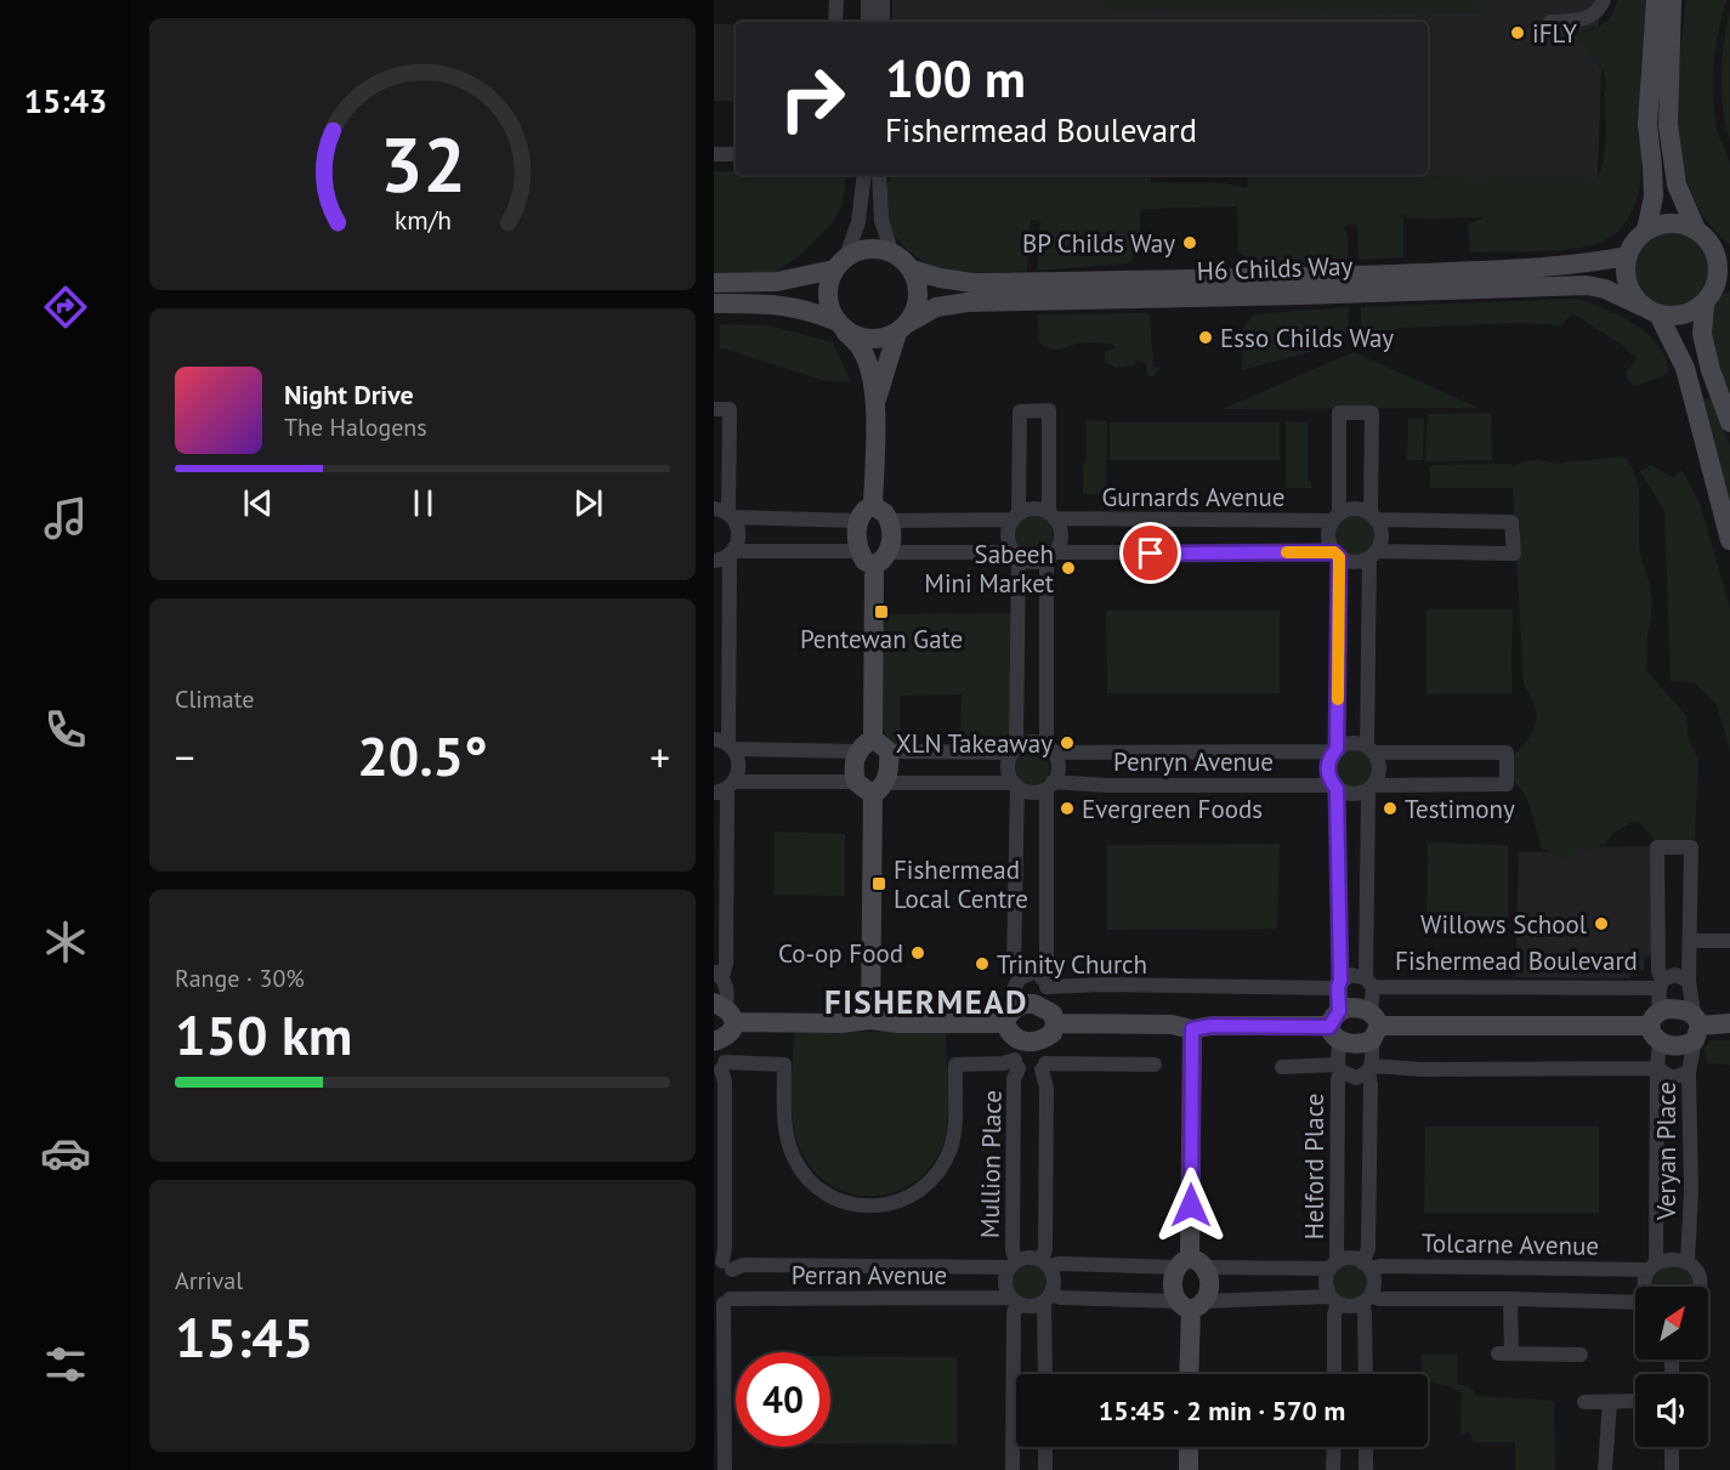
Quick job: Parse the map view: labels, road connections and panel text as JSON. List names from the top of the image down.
{
  "streets": {
    "street": [
      "H6 Childs Way",
      "Gurnards Avenue",
      "Penryn Avenue",
      "Fishermead Boulevard",
      "Veryan Place",
      "Mullion Place",
      "Helford Place",
      "Tolcarne Avenue",
      "Perran Avenue"
    ]
  },
  "crossings": [
    ["Penryn Avenue", "Helford Place"],
    ["Fishermead Boulevard", "Veryan Place"],
    ["Fishermead Boulevard", "Helford Place"],
    ["Veryan Place", "Tolcarne Avenue"],
    ["Mullion Place", "Perran Avenue"],
    ["Helford Place", "Tolcarne Avenue"]
  ],
  "districts": ["FISHERMEAD"],
  "places": {
    "other": [
      "iFLY",
      "BP Childs Way",
      "Esso Childs Way",
      "Sabeeh Mini Market",
      "XLN Takeaway",
      "Evergreen Foods",
      "Testimony",
      "Willows School",
      "Co-op Food",
      "Trinity Church"
    ],
    "transit": ["Pentewan Gate", "Fishermead Local Centre"]
  },
  "north": "top right",
  "page": {
    "tabs": "15:43",
    "turn": ["100 m", "Fishermead Boulevard"],
    "song": ["Night Drive", "The Halogens"],
    "tile": [
      "Climate",
      ["Range · 30%", "150 km"],
      ["Arrival", "15:45"]
    ],
    "heat": ["−", "20.5°", "+"],
    "limit": "40",
    "trip": "15:45 · 2 min · 570 m",
    "gauge": ["32", "km/h"]
  }
}
